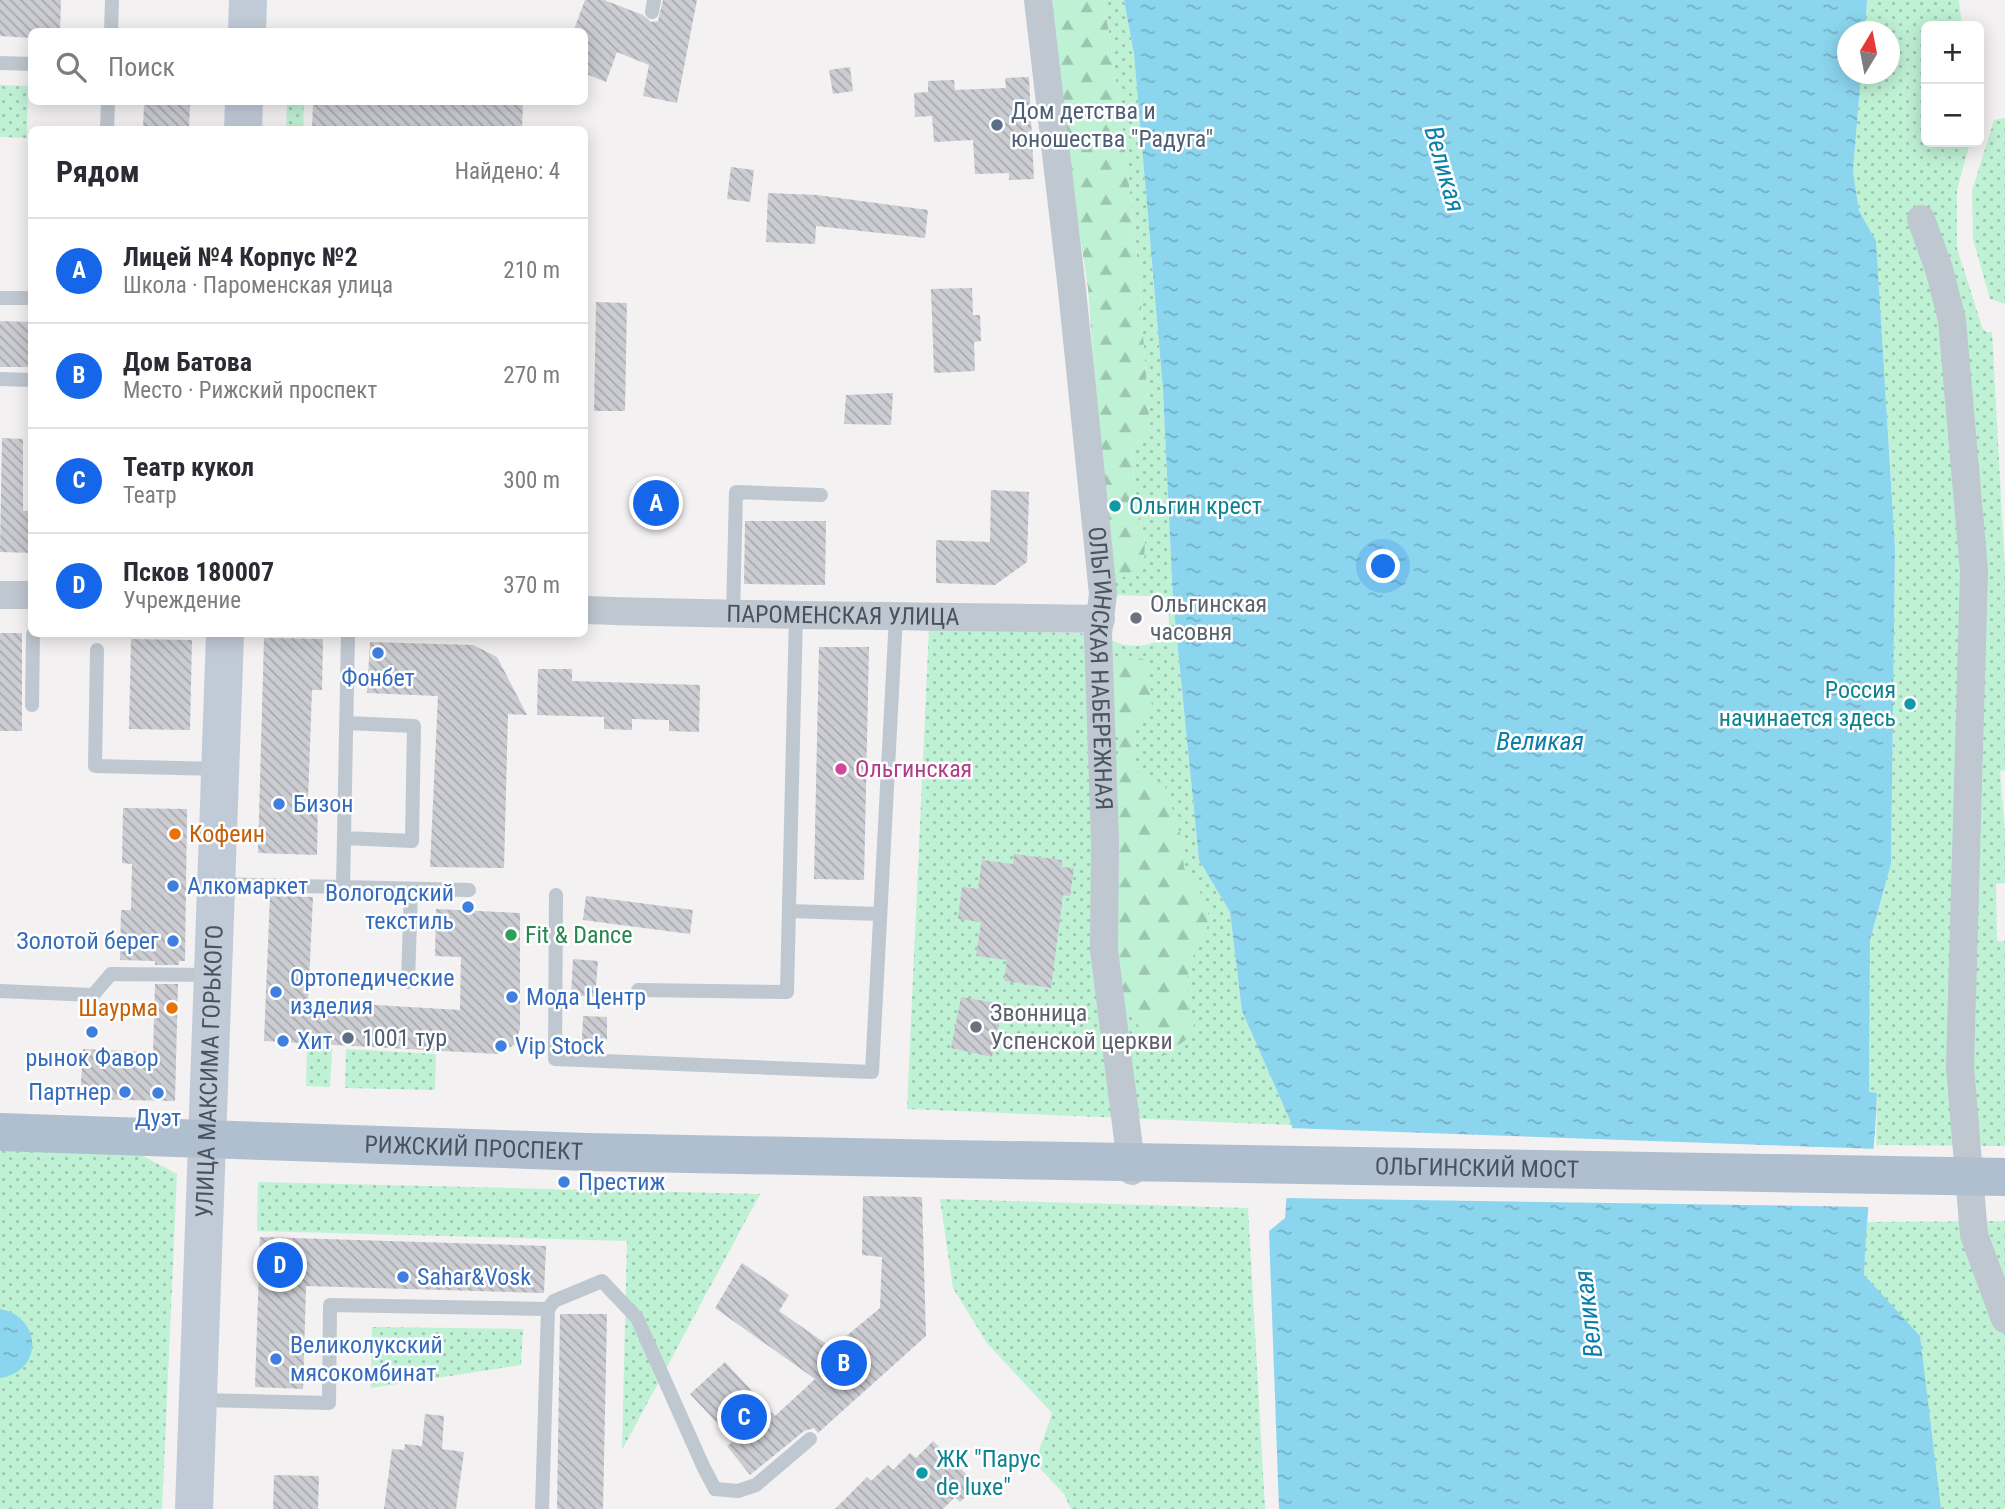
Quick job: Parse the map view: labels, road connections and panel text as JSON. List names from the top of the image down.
{
  "streets": {
    "main road": ["УЛИЦА МАКСИМА ГОРЬКОГО", "РИЖСКИЙ ПРОСПЕКТ", "ОЛЬГИНСКИЙ МОСТ"],
    "street": ["ПАРОМЕНСКАЯ УЛИЦА", "ОЛЬГИНСКАЯ НАБЕРЕЖНАЯ"]
  },
  "crossings": [
    ["ПАРОМЕНСКАЯ УЛИЦА", "ОЛЬГИНСКАЯ НАБЕРЕЖНАЯ"],
    ["УЛИЦА МАКСИМА ГОРЬКОГО", "РИЖСКИЙ ПРОСПЕКТ"],
    ["РИЖСКИЙ ПРОСПЕКТ", "ОЛЬГИНСКИЙ МОСТ"]
  ],
  "water": ["Великая"],
  "places": [
    "Дом детства и юношества \"Радуга\"",
    "Ольгин крест",
    "Ольгинская часовня",
    "Фонбет",
    "Россия начинается здесь",
    "Ольгинская",
    "Бизон",
    "Кофеин",
    "Алкомаркет",
    "Вологодский текстиль",
    "Fit & Dance",
    "Золотой берег",
    "Ортопедические изделия",
    "Мода Центр",
    "Шаурма",
    "Звонница Успенской церкви",
    "рынок Фавор",
    "1001 тур",
    "Хит",
    "Vip Stock",
    "Партнер",
    "Дуэт",
    "Престиж",
    "Sahar&Vosk",
    "Великолукский мясокомбинат",
    "ЖК \"Парус de luxe\""
  ],
  "north": "top",
  "page": {
    "map_buttons": ["+", "−"],
    "search": "Поиск",
    "heading": ["Рядом", "Найдено: 4"],
    "list": [
      {
        "mark": "A",
        "name": "Лицей №4 Корпус №2",
        "note": "Школа · Пароменская улица",
        "value": "210 m"
      },
      {
        "mark": "B",
        "name": "Дом Батова",
        "note": "Место · Рижский проспект",
        "value": "270 m"
      },
      {
        "mark": "C",
        "name": "Театр кукол",
        "note": "Театр",
        "value": "300 m"
      },
      {
        "mark": "D",
        "name": "Псков 180007",
        "note": "Учреждение",
        "value": "370 m"
      }
    ],
    "pins": [
      "A",
      "D",
      "B",
      "C"
    ]
  }
}
